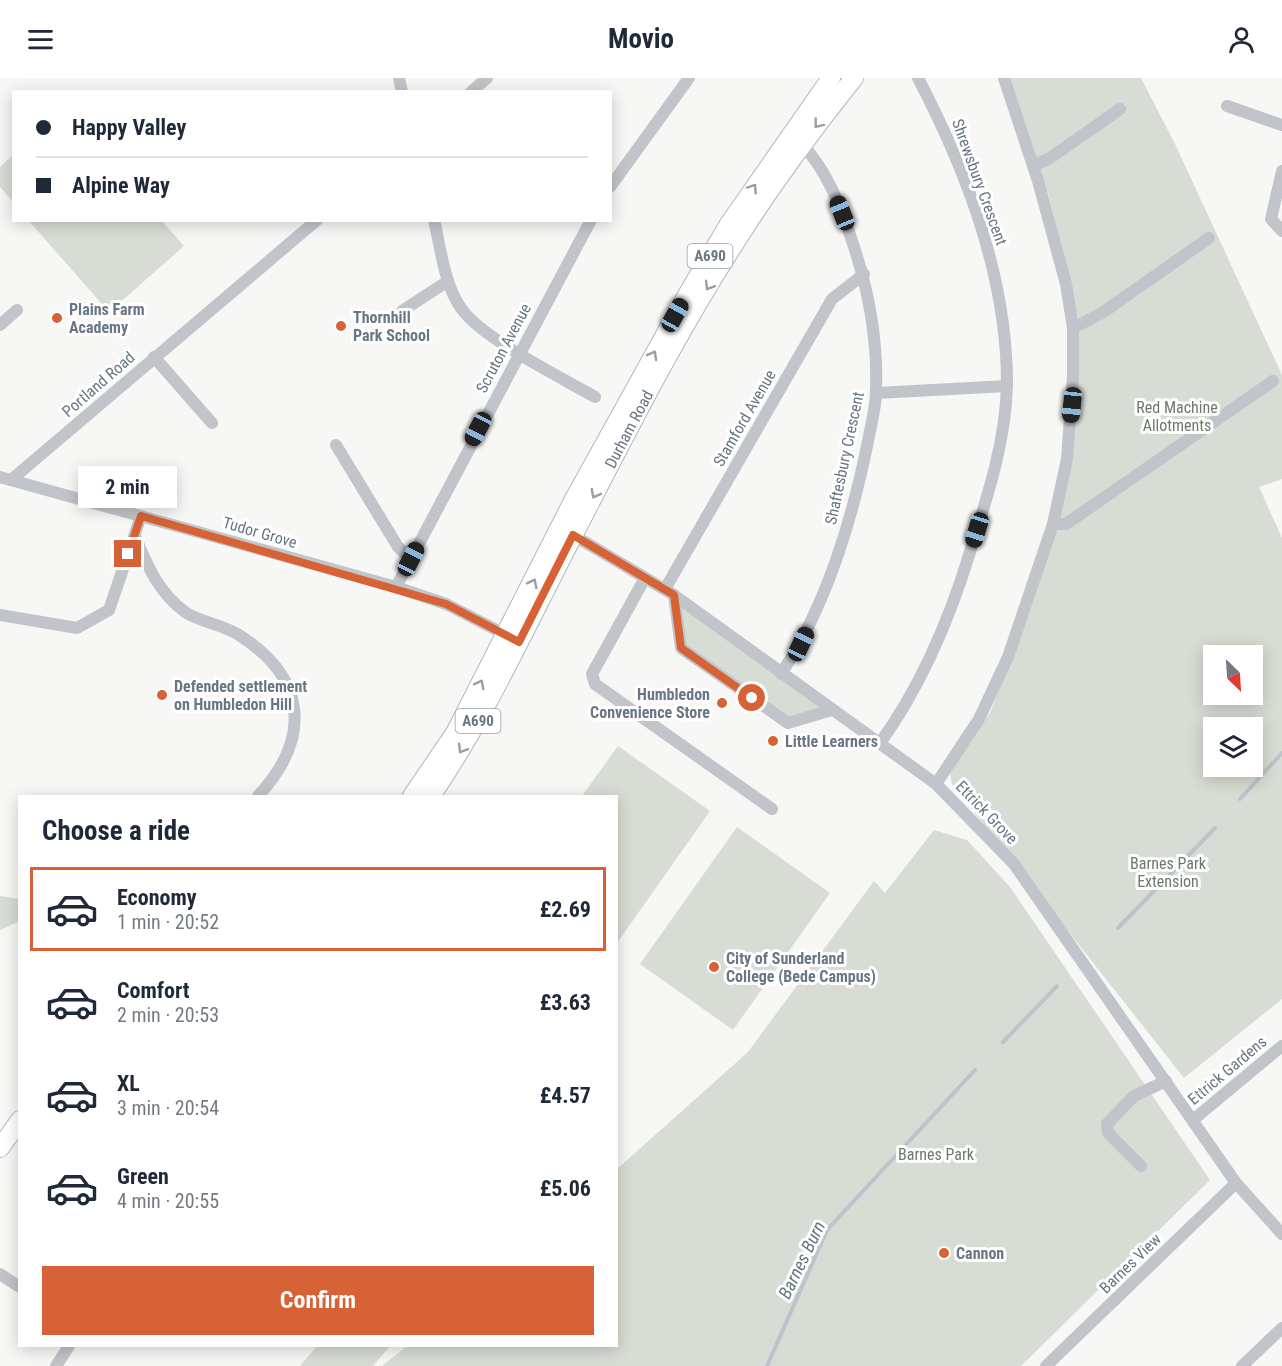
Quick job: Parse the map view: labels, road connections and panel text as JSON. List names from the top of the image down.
{
  "streets": {
    "highway": ["A690", "Durham Road"],
    "street": [
      "Shrewsbury Crescent",
      "Scruton Avenue",
      "Portland Road",
      "Stamford Avenue",
      "Shaftesbury Crescent",
      "Tudor Grove",
      "Ettrick Grove",
      "Ettrick Gardens",
      "Barnes View"
    ]
  },
  "crossings": [
    ["Shrewsbury Crescent", "Ettrick Grove"],
    ["Scruton Avenue", "Tudor Grove"],
    ["Portland Road", "Tudor Grove"],
    ["Stamford Avenue", "Shaftesbury Crescent"],
    ["Stamford Avenue", "Ettrick Grove"],
    ["Durham Road", "Shaftesbury Crescent"],
    ["Durham Road", "Tudor Grove"],
    ["Durham Road", "Ettrick Grove"],
    ["Shaftesbury Crescent", "Ettrick Grove"],
    ["Ettrick Grove", "Ettrick Gardens"],
    ["Ettrick Grove", "Barnes View"]
  ],
  "water": ["Barnes Burn"],
  "parks": ["Red Machine Allotments", "Barnes Park Extension", "Barnes Park"],
  "places": [
    "Plains Farm Academy",
    "Thornhill Park School",
    "Defended settlement on Humbledon Hill",
    "Humbledon Convenience Store",
    "Little Learners",
    "City of Sunderland College (Bede Campus)",
    "Cannon"
  ],
  "north": "bottom right",
  "page": {
    "header": "Movio",
    "banner": ["Happy Valley", "Alpine Way"],
    "bubble": "2 min",
    "heading": "Choose a ride",
    "list": [
      {
        "name": "Economy",
        "note": "1 min · 20:52",
        "value": "£2.69"
      },
      {
        "name": "Comfort",
        "note": "2 min · 20:53",
        "value": "£3.63"
      },
      {
        "name": "XL",
        "note": "3 min · 20:54",
        "value": "£4.57"
      },
      {
        "name": "Green",
        "note": "4 min · 20:55",
        "value": "£5.06"
      }
    ],
    "buttons": "Confirm"
  }
}
